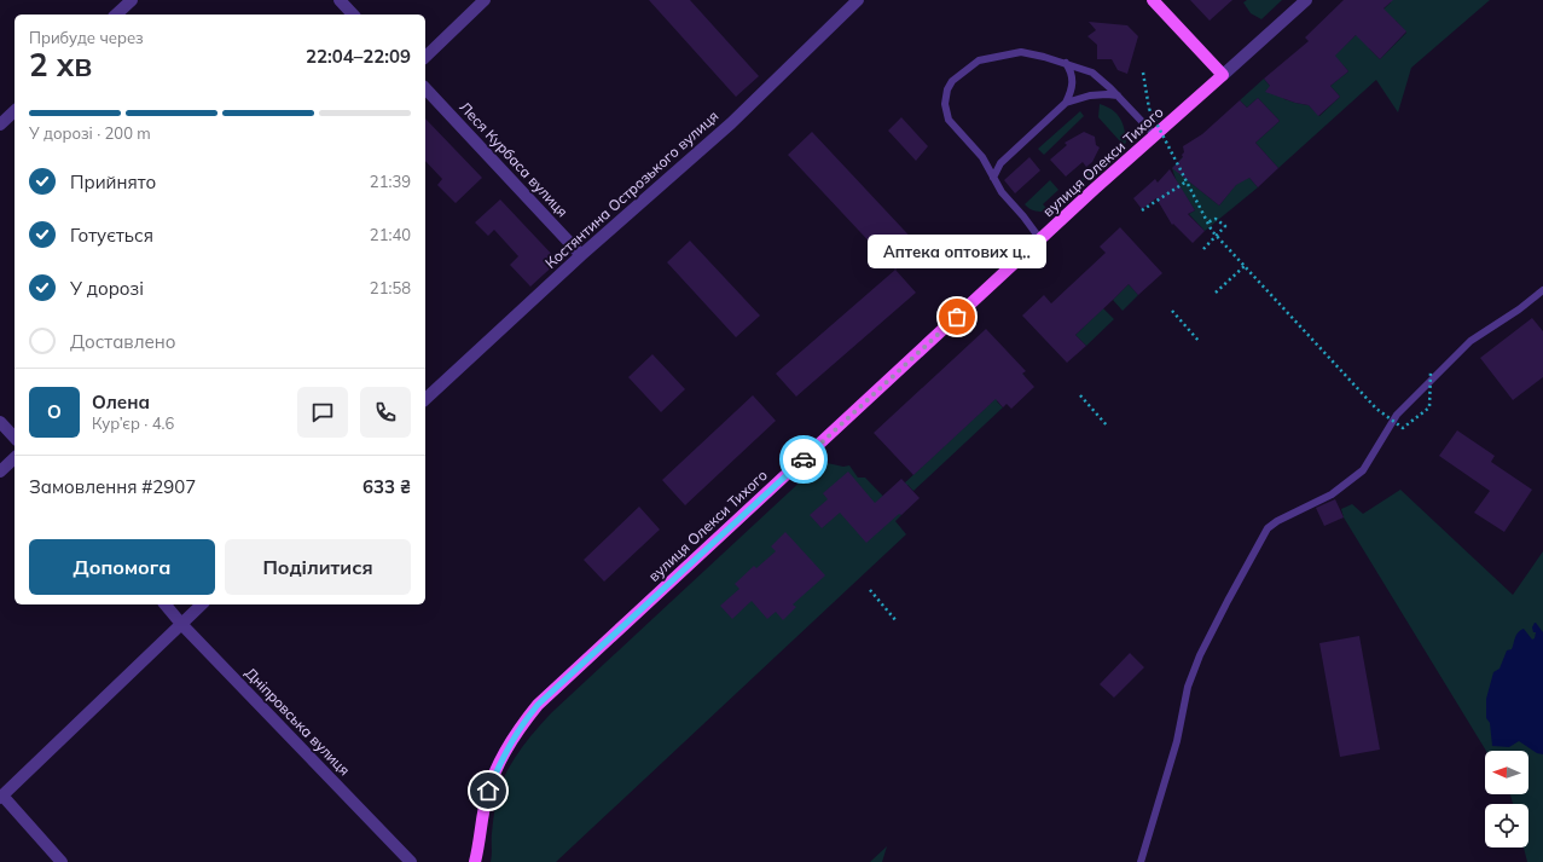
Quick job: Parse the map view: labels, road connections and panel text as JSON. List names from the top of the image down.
{
  "streets": {
    "main road": ["вулиця Олекси Тихого"],
    "street": ["Леся Курбаса вулиця", "Костянтина Острозького вулиця", "Дніпровська вулиця"]
  },
  "crossings": [
    ["Леся Курбаса вулиця", "Костянтина Острозького вулиця"]
  ],
  "places": ["Аптека оптових ц‥"],
  "north": "left",
  "page": {
    "heading": ["2 хв", "Прибуде через", "22:04–22:09"],
    "panel": [
      "Олена",
      "Кур’єр · 4.6",
      "Замовлення #2907",
      "633 ₴"
    ],
    "bar": "У дорозі · 200 m",
    "list": [
      ["Прийнято", "21:39"],
      ["Готується", "21:40"],
      ["У дорозі", "21:58"],
      "Доставлено"
    ],
    "bubble": "Аптека оптових ц‥",
    "round": "О",
    "buttons": ["Допомога", "Поділитися"]
  }
}
